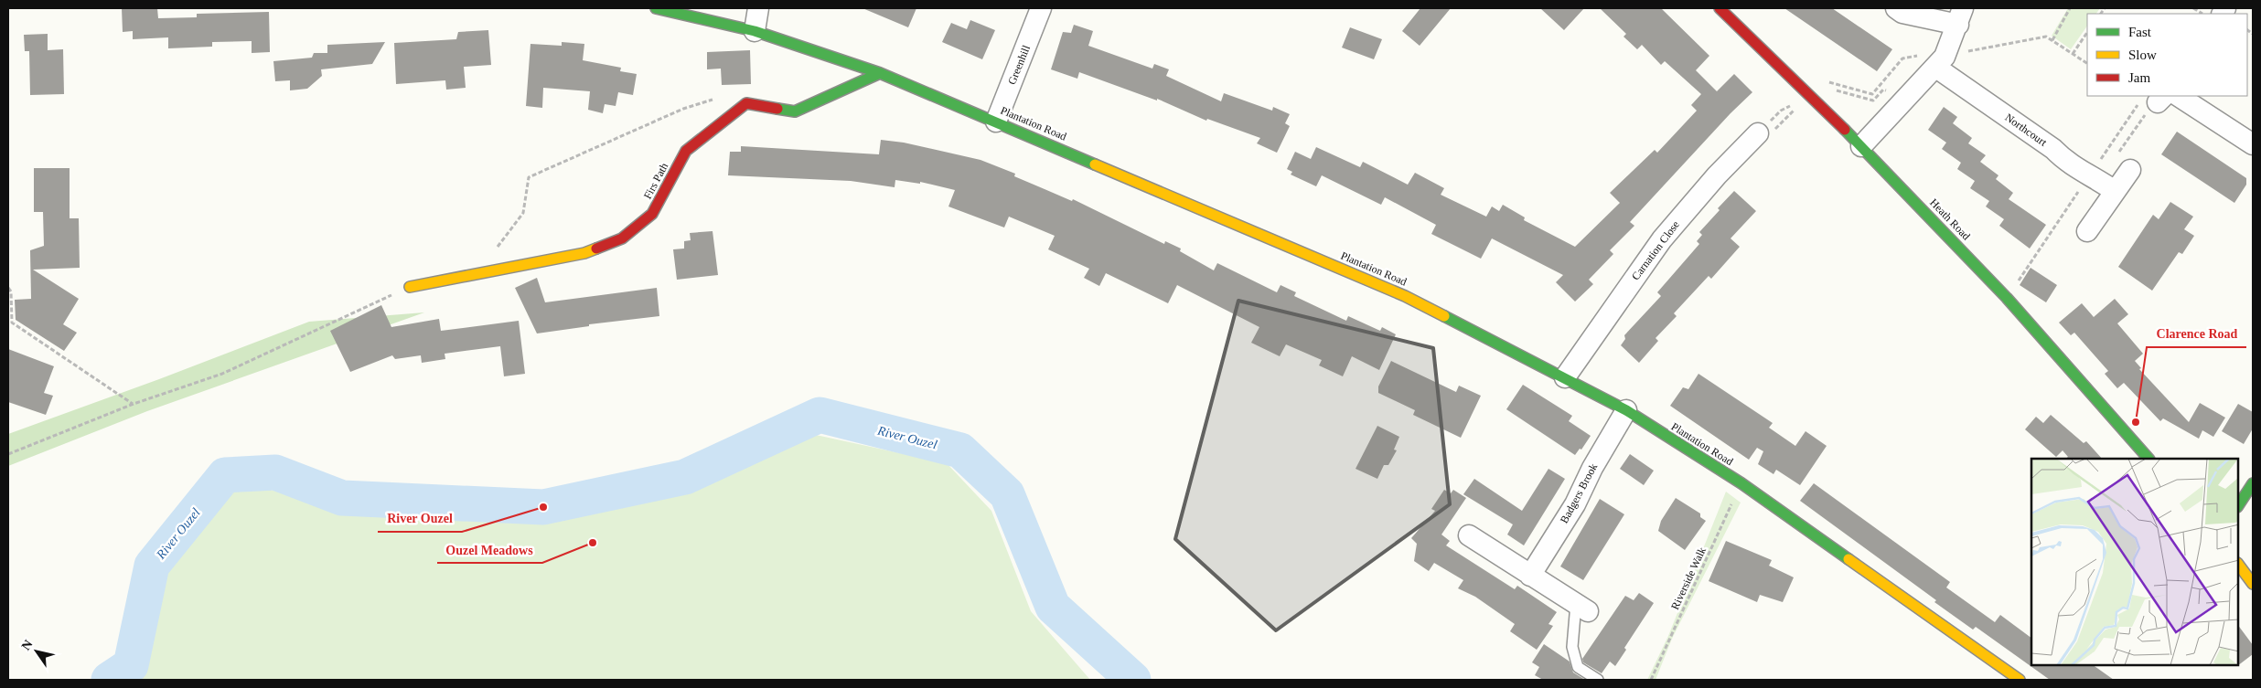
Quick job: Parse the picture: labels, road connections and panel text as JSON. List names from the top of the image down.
{
  "streets": {
    "street": [
      "Greenhill",
      "Plantation Road",
      "Northcourt",
      "Firs Path",
      "Heath Road",
      "Carnation Close",
      "Badgers Brook"
    ],
    "path": ["Riverside Walk"]
  },
  "crossings": [
    ["Greenhill", "Plantation Road"],
    ["Plantation Road", "Firs Path"],
    ["Plantation Road", "Carnation Close"],
    ["Plantation Road", "Badgers Brook"],
    ["Plantation Road", "Riverside Walk"]
  ],
  "water": ["River Ouzel"],
  "places": ["Clarence Road", "River Ouzel", "Ouzel Meadows"],
  "legend": ["Fast", "Slow", "Jam"],
  "north": "top left"
}
